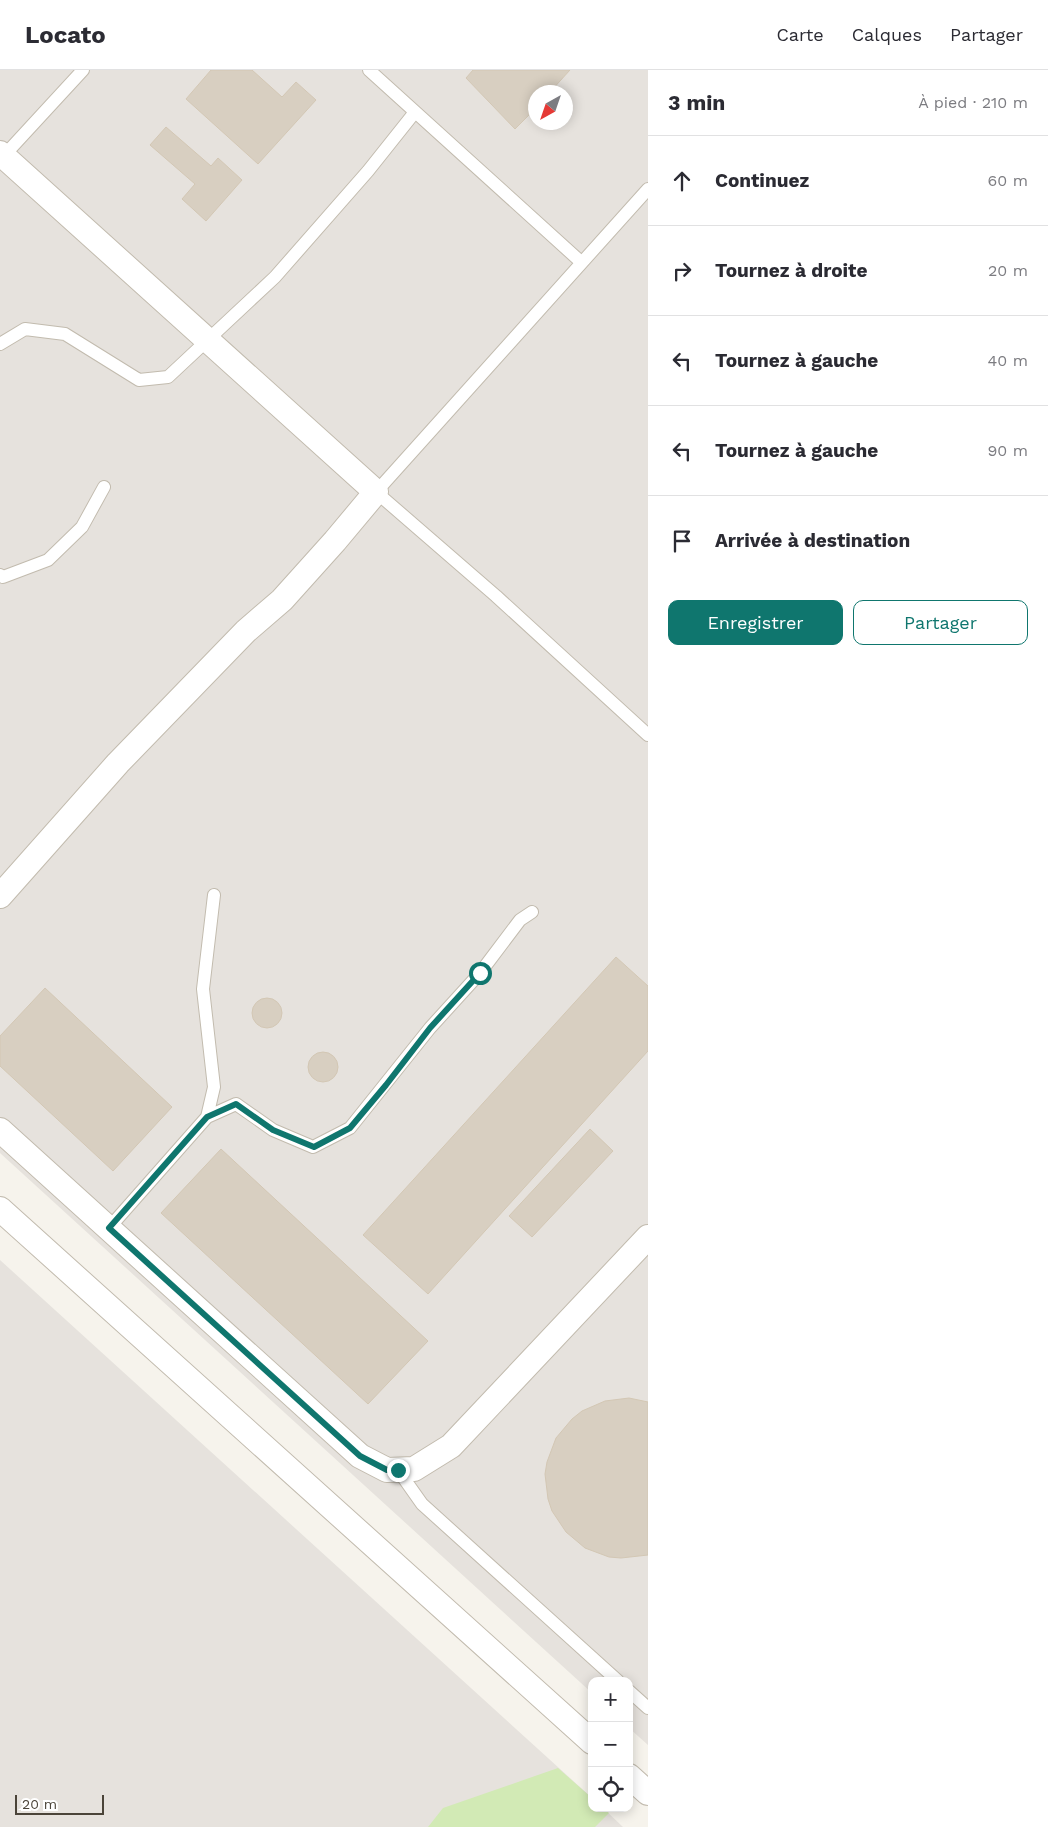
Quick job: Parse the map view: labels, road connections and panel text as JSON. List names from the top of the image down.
{
  "scale_bar": "20 m",
  "north": "bottom left",
  "page": {
    "header": "Locato",
    "nav": ["Carte", "Calques", "Partager"],
    "heading": ["3 min", "À pied · 210 m"],
    "list": [
      ["Continuez", "60 m"],
      ["Tournez à droite", "20 m"],
      ["Tournez à gauche", "40 m"],
      ["Tournez à gauche", "90 m"],
      "Arrivée à destination"
    ],
    "buttons": ["Enregistrer", "Partager"],
    "map_buttons": ["+", "−"],
    "scale": "20 m"
  }
}
